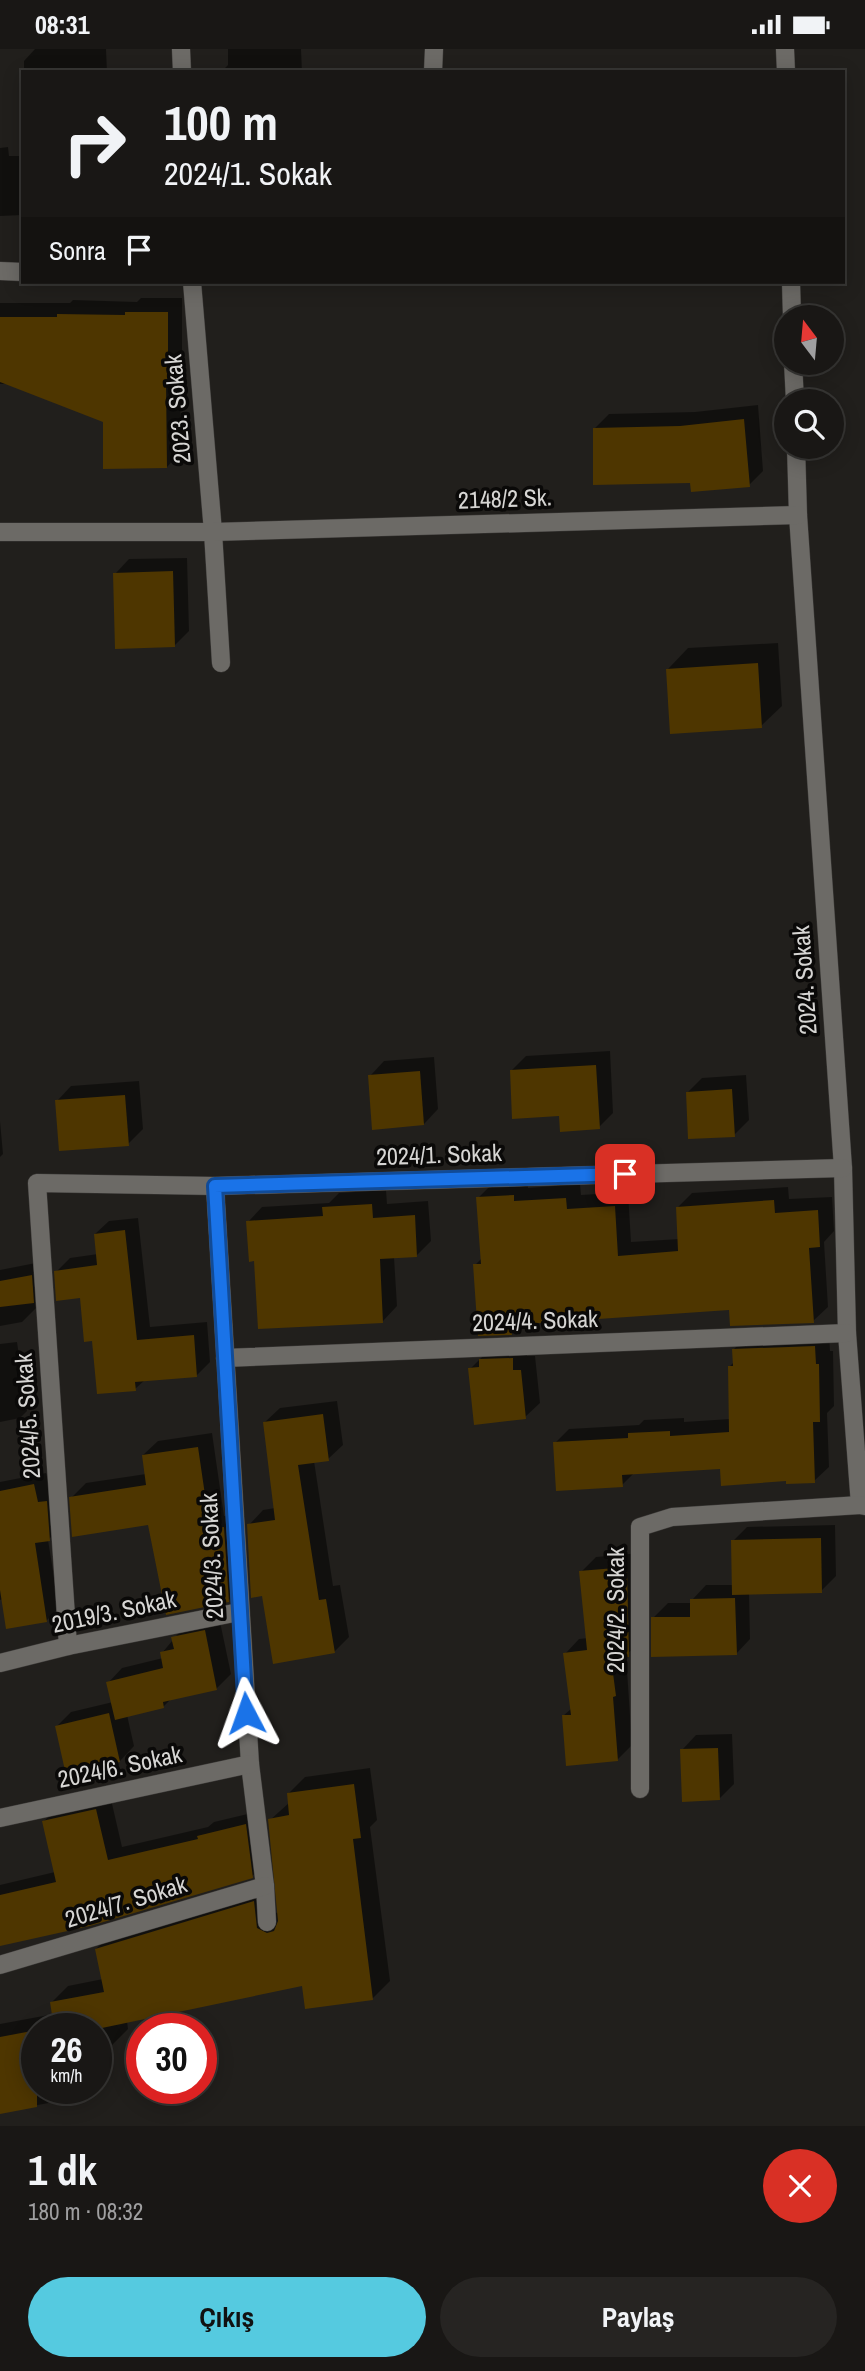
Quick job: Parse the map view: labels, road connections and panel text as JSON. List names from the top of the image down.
{
  "streets": {
    "street": [
      "2023. Sokak",
      "2148/2 Sk.",
      "2024. Sokak",
      "2024/1. Sokak",
      "2024/4. Sokak",
      "2024/5. Sokak",
      "2024/3. Sokak",
      "2024/2. Sokak",
      "2019/3. Sokak",
      "2024/6. Sokak",
      "2024/7. Sokak"
    ]
  },
  "crossings": [
    ["2023. Sokak", "2148/2 Sk."],
    ["2148/2 Sk.", "2024. Sokak"],
    ["2024. Sokak", "2024/1. Sokak"],
    ["2024. Sokak", "2024/4. Sokak"],
    ["2024. Sokak", "2024/2. Sokak"],
    ["2024/1. Sokak", "2024/5. Sokak"],
    ["2024/1. Sokak", "2024/3. Sokak"],
    ["2024/4. Sokak", "2024/3. Sokak"],
    ["2024/5. Sokak", "2019/3. Sokak"],
    ["2024/3. Sokak", "2019/3. Sokak"],
    ["2024/3. Sokak", "2024/6. Sokak"],
    ["2024/3. Sokak", "2024/7. Sokak"]
  ],
  "north": "top",
  "page": {
    "status": "08:31",
    "turn": ["100 m", "2024/1. Sokak"],
    "then": "Sonra",
    "speed": "26 km/h",
    "limit": "30",
    "heading": ["1 dk", "180 m · 08:32"],
    "buttons": ["Çıkış", "Paylaş"]
  }
}
